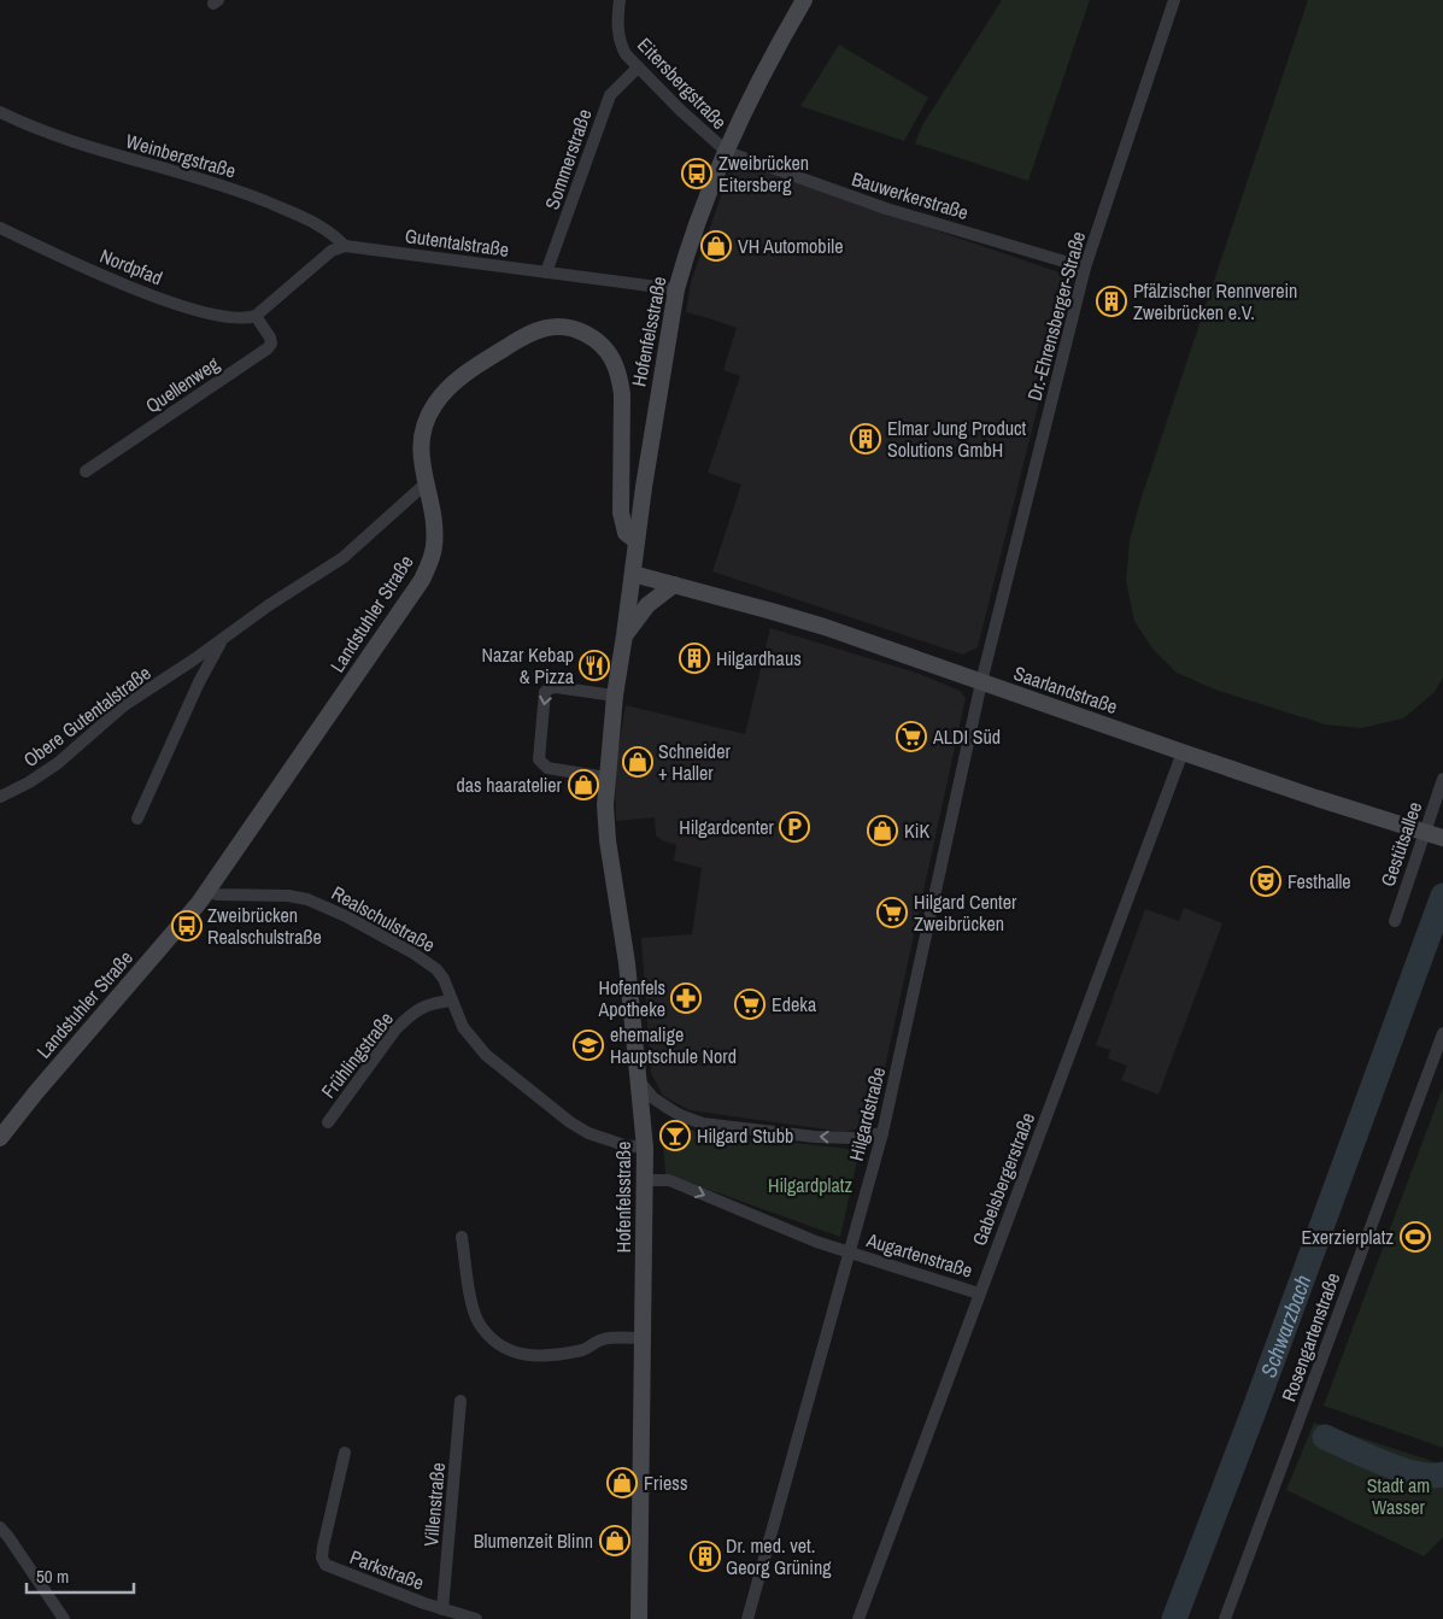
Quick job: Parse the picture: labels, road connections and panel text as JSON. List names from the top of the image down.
{
  "streets": {
    "main road": ["Hofenfelsstraße", "Landstuhler Straße", "Saarlandstraße"],
    "street": [
      "Eitersbergstraße",
      "Weinbergstraße",
      "Sommerstraße",
      "Bauwerkerstraße",
      "Gutentalstraße",
      "Nordpfad",
      "Dr.-Ehrensberger-Straße",
      "Quellenweg",
      "Obere Gutentalstraße",
      "Gestütsallee",
      "Realschulstraße",
      "Frühlingstraße",
      "Hilgardstraße",
      "Gabelsbergerstraße",
      "Augartenstraße",
      "Rosengartenstraße",
      "Villenstraße",
      "Parkstraße"
    ]
  },
  "crossings": [
    ["Eitersbergstraße", "Sommerstraße"],
    ["Eitersbergstraße", "Bauwerkerstraße"],
    ["Eitersbergstraße", "Hofenfelsstraße"],
    ["Weinbergstraße", "Gutentalstraße"],
    ["Sommerstraße", "Gutentalstraße"],
    ["Bauwerkerstraße", "Dr.-Ehrensberger-Straße"],
    ["Bauwerkerstraße", "Hofenfelsstraße"],
    ["Gutentalstraße", "Hofenfelsstraße"],
    ["Nordpfad", "Quellenweg"],
    ["Dr.-Ehrensberger-Straße", "Saarlandstraße"],
    ["Dr.-Ehrensberger-Straße", "Hilgardstraße"],
    ["Hofenfelsstraße", "Landstuhler Straße"],
    ["Hofenfelsstraße", "Saarlandstraße"],
    ["Hofenfelsstraße", "Realschulstraße"],
    ["Landstuhler Straße", "Obere Gutentalstraße"],
    ["Landstuhler Straße", "Realschulstraße"],
    ["Saarlandstraße", "Gestütsallee"],
    ["Saarlandstraße", "Hilgardstraße"],
    ["Saarlandstraße", "Gabelsbergerstraße"],
    ["Realschulstraße", "Frühlingstraße"],
    ["Hilgardstraße", "Augartenstraße"],
    ["Gabelsbergerstraße", "Augartenstraße"],
    ["Villenstraße", "Parkstraße"]
  ],
  "water": ["Schwarzbach"],
  "parks": ["Hilgardplatz", "Stadt am Wasser"],
  "places": {
    "bus stop": ["Zweibrücken Eitersberg", "Zweibrücken Realschulstraße"],
    "shop": [
      "VH Automobile",
      "Schneider + Haller",
      "das haaratelier",
      "KiK",
      "Friess",
      "Blumenzeit Blinn"
    ],
    "building": [
      "Pfälzischer Rennverein Zweibrücken e.V.",
      "Elmar Jung Product Solutions GmbH",
      "Hilgardhaus",
      "Dr. med. vet. Georg Grüning"
    ],
    "restaurant": ["Nazar Kebap & Pizza"],
    "supermarket": ["ALDI Süd", "Hilgard Center Zweibrücken", "Edeka"],
    "parking": ["Hilgardcenter"],
    "theatre": ["Festhalle"],
    "pharmacy": ["Hofenfels Apotheke"],
    "school or university": ["ehemalige Hauptschule Nord"],
    "bar": ["Hilgard Stubb"],
    "sports": ["Exerzierplatz"]
  },
  "scale_bar": "50 m"
}
